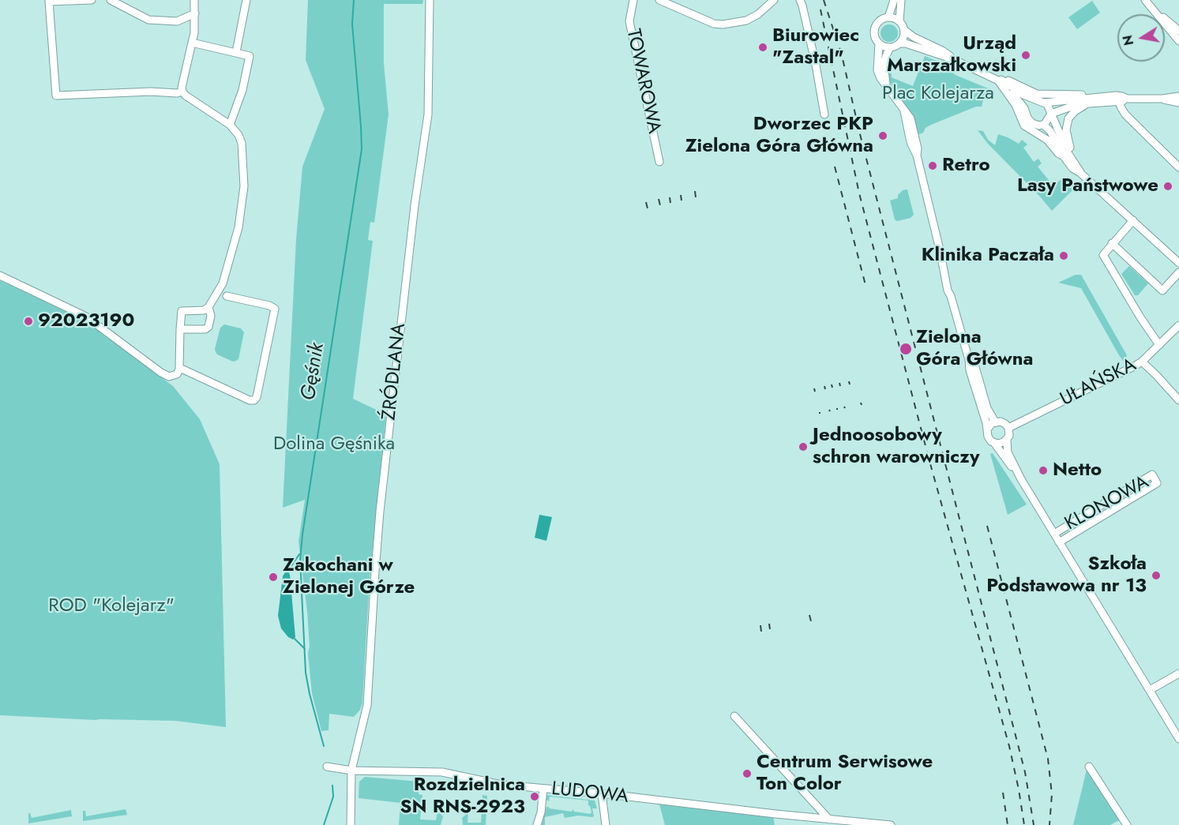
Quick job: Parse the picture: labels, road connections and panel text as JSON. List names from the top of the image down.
{
  "streets": {
    "street": [
      "TOWAROWA",
      "ŹRÓDLANA",
      "UŁAŃSKA",
      "KLONOWA",
      "LUDOWA"
    ]
  },
  "crossings": [
    ["ŹRÓDLANA", "LUDOWA"]
  ],
  "water": ["Gęśnik"],
  "parks": ["Plac Kolejarza", "Dolina Gęśnika", "ROD \"Kolejarz\""],
  "places": [
    "Biurowiec \"Zastal\"",
    "Urząd Marszałkowski",
    "Dworzec PKP Zielona Góra Główna",
    "Retro",
    "Lasy Państwowe",
    "Klinika Paczała",
    "92023190",
    "Zielona Góra Główna",
    "Jednoosobowy schron warowniczy",
    "Netto",
    "Szkoła Podstawowa nr 13",
    "Zakochani w Zielonej Górze",
    "Centrum Serwisowe Ton Color",
    "Rozdzielnica SN RNS-2923"
  ],
  "north": "left"
}
